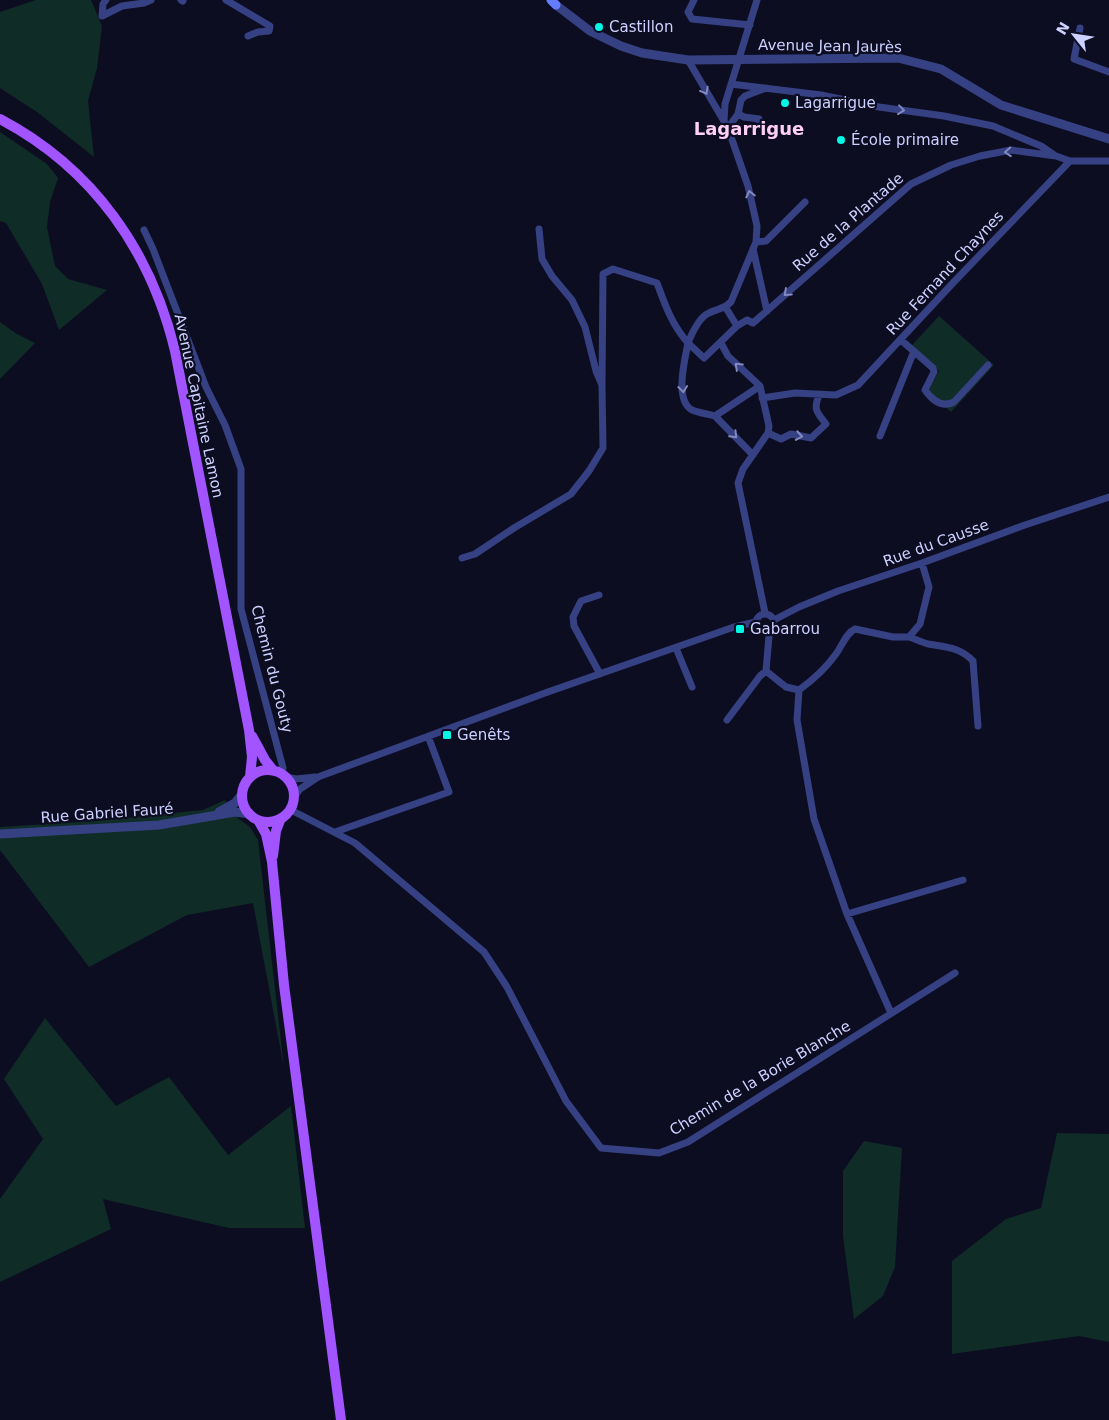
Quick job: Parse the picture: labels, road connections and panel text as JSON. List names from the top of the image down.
{
  "streets": {
    "main road": ["Avenue Capitaine Lamon"],
    "street": [
      "Avenue Jean Jaurès",
      "Rue de la Plantade",
      "Rue Fernand Chaynes",
      "Rue du Causse",
      "Chemin du Gouty",
      "Rue Gabriel Fauré",
      "Chemin de la Borie Blanche"
    ]
  },
  "crossings": [
    ["Rue de la Plantade", "Rue Fernand Chaynes"],
    ["Avenue Capitaine Lamon", "Chemin du Gouty"],
    ["Avenue Capitaine Lamon", "Rue Gabriel Fauré"],
    ["Avenue Capitaine Lamon", "Chemin de la Borie Blanche"],
    ["Chemin du Gouty", "Rue Gabriel Fauré"],
    ["Chemin du Gouty", "Chemin de la Borie Blanche"],
    ["Rue Gabriel Fauré", "Chemin de la Borie Blanche"]
  ],
  "one_way": ["Rue de la Plantade"],
  "districts": ["Lagarrigue"],
  "places": {
    "other": ["Castillon", "Lagarrigue", "École primaire"],
    "transit": ["Gabarrou", "Genêts"]
  },
  "north": "top left"
}
